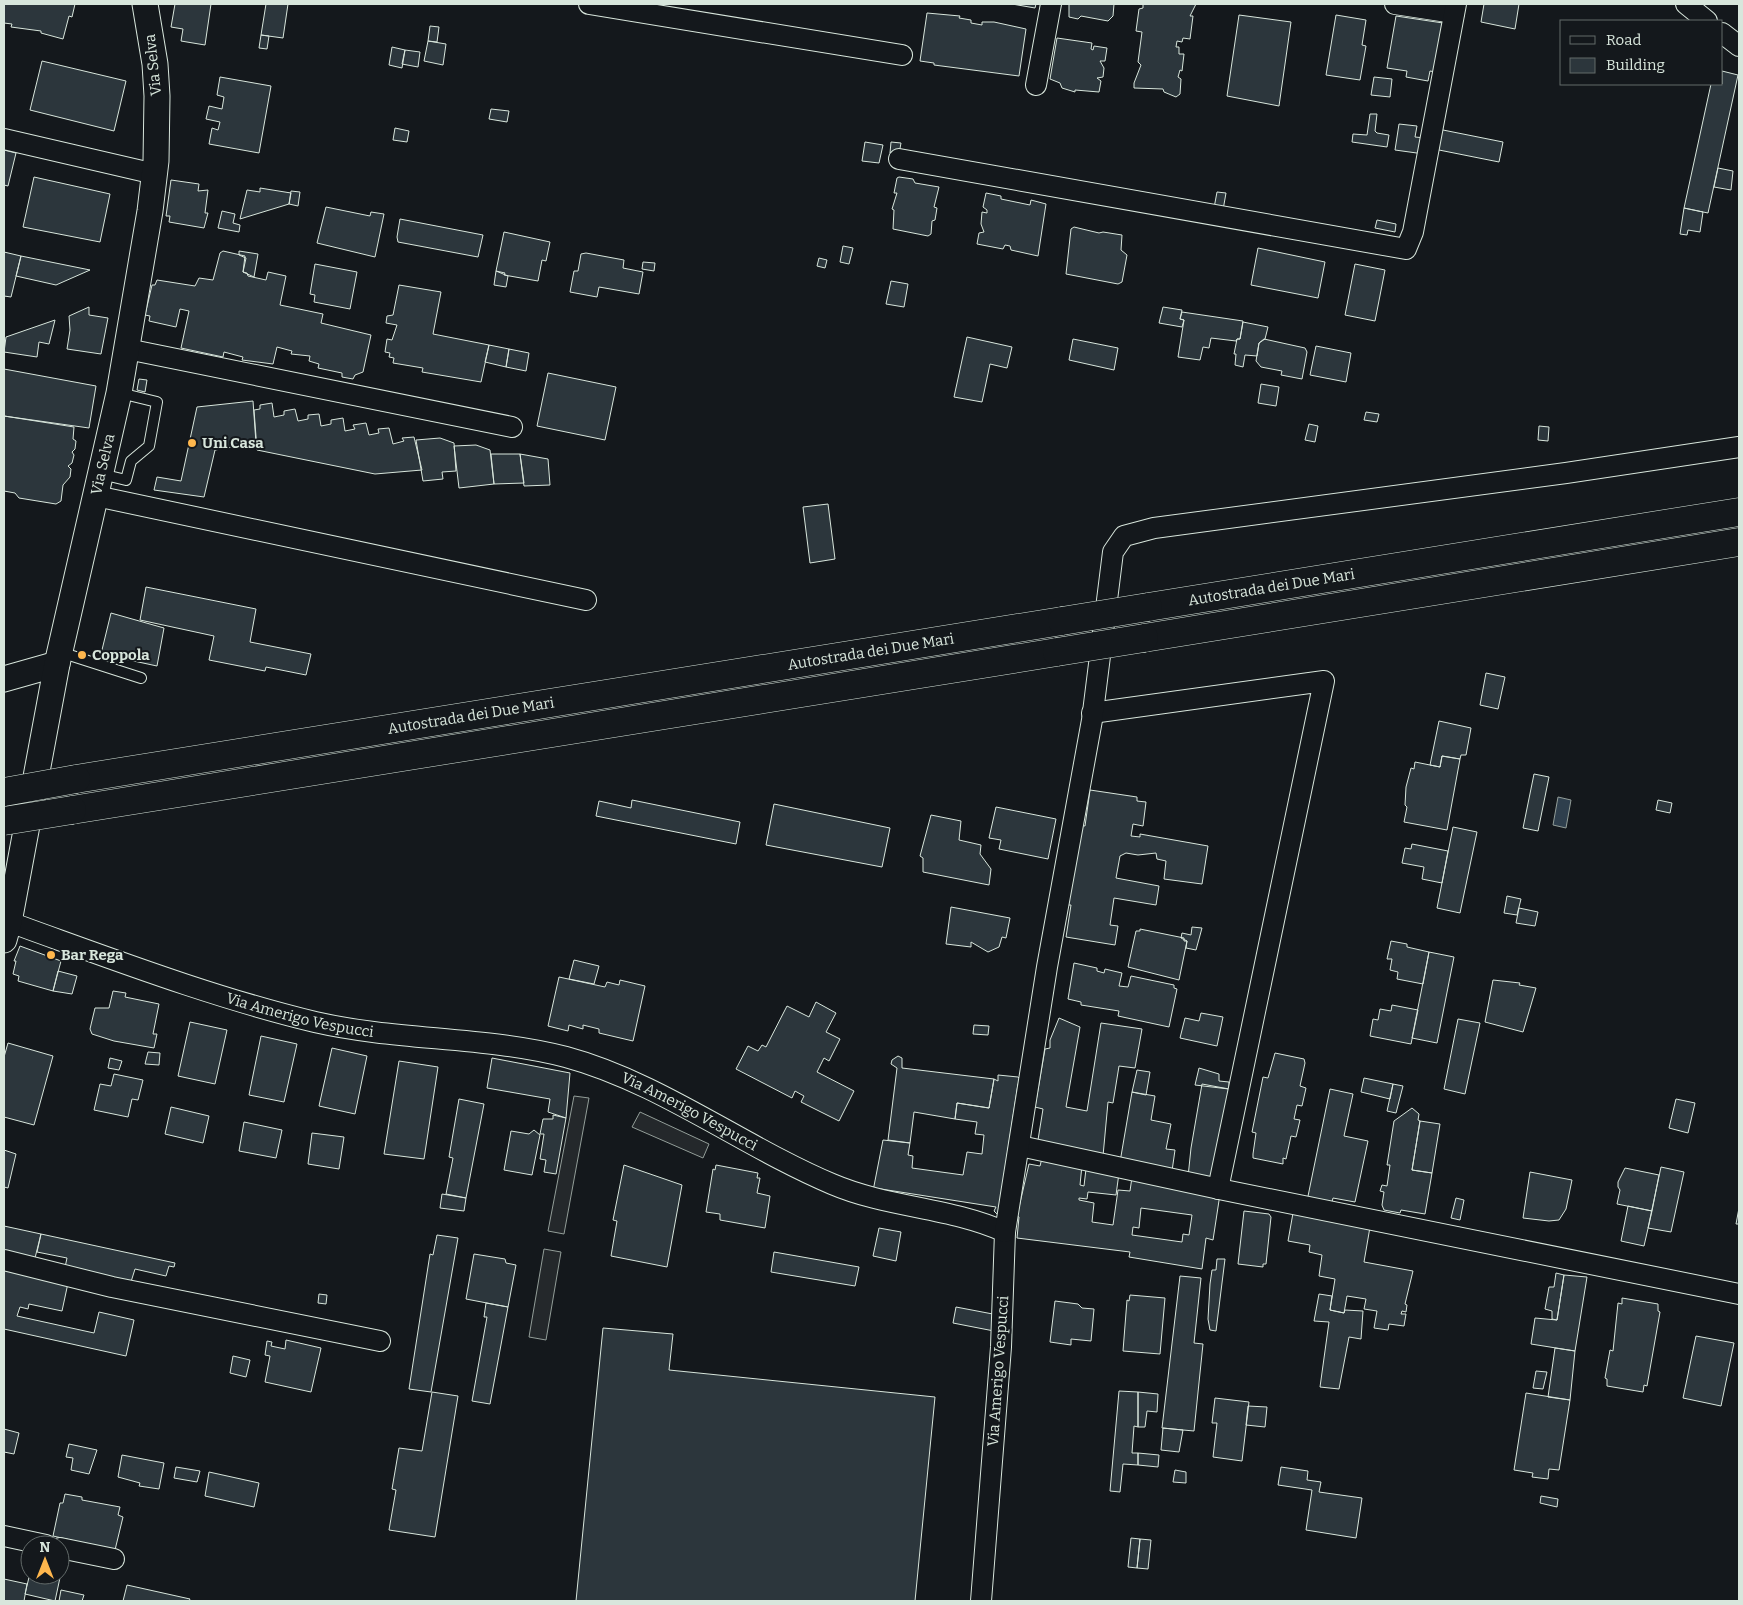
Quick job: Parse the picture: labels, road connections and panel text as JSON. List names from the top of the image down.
{
  "streets": {
    "highway": ["Autostrada dei Due Mari"],
    "street": ["Via Selva", "Via Amerigo Vespucci"]
  },
  "crossings": [
    ["Via Selva", "Via Amerigo Vespucci"]
  ],
  "places": ["Uni Casa", "Coppola", "Bar Rega"],
  "legend": ["Road", "Building"],
  "north": "top"
}
